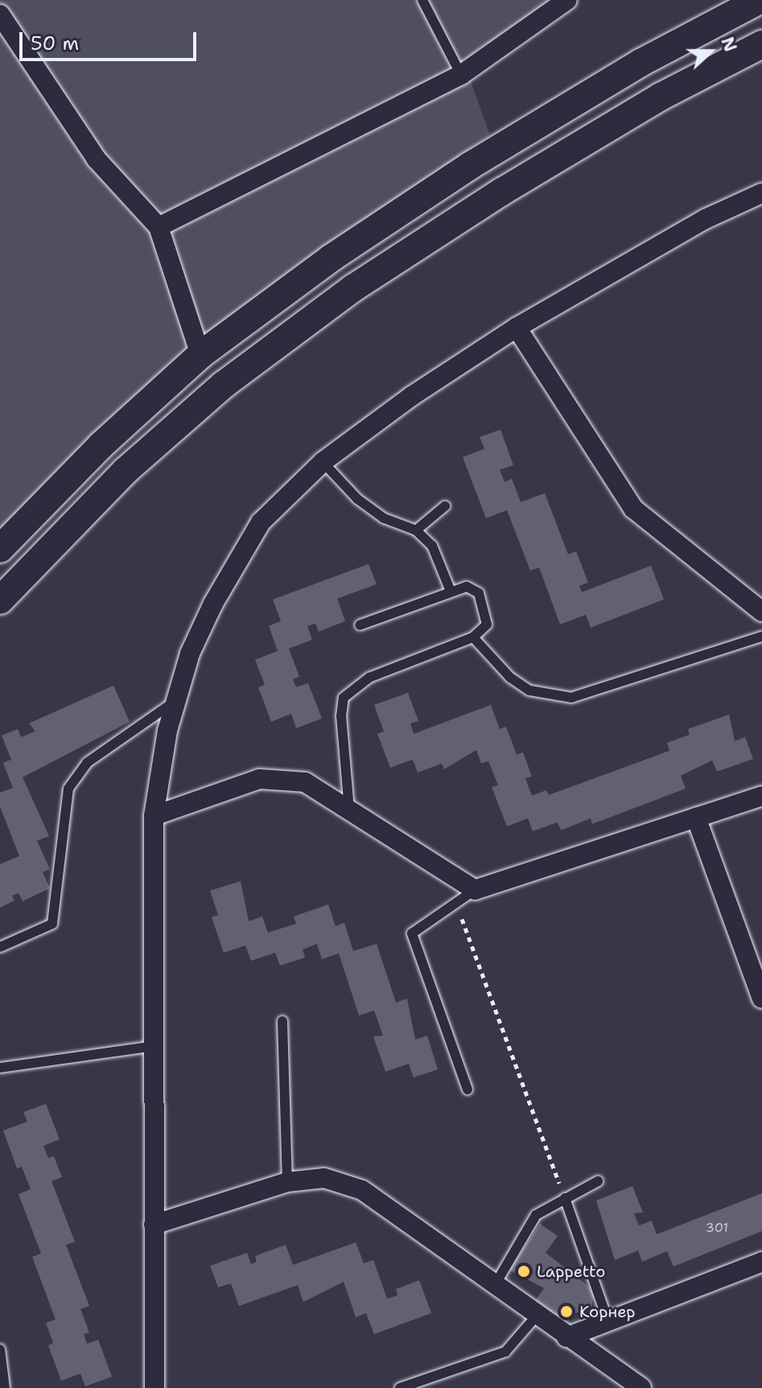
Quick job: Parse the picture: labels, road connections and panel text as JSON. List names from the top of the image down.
{
  "places": ["Lappetto", "Корнер"],
  "house_numbers": ["301"],
  "scale_bar": "50 m",
  "north": "right"
}
